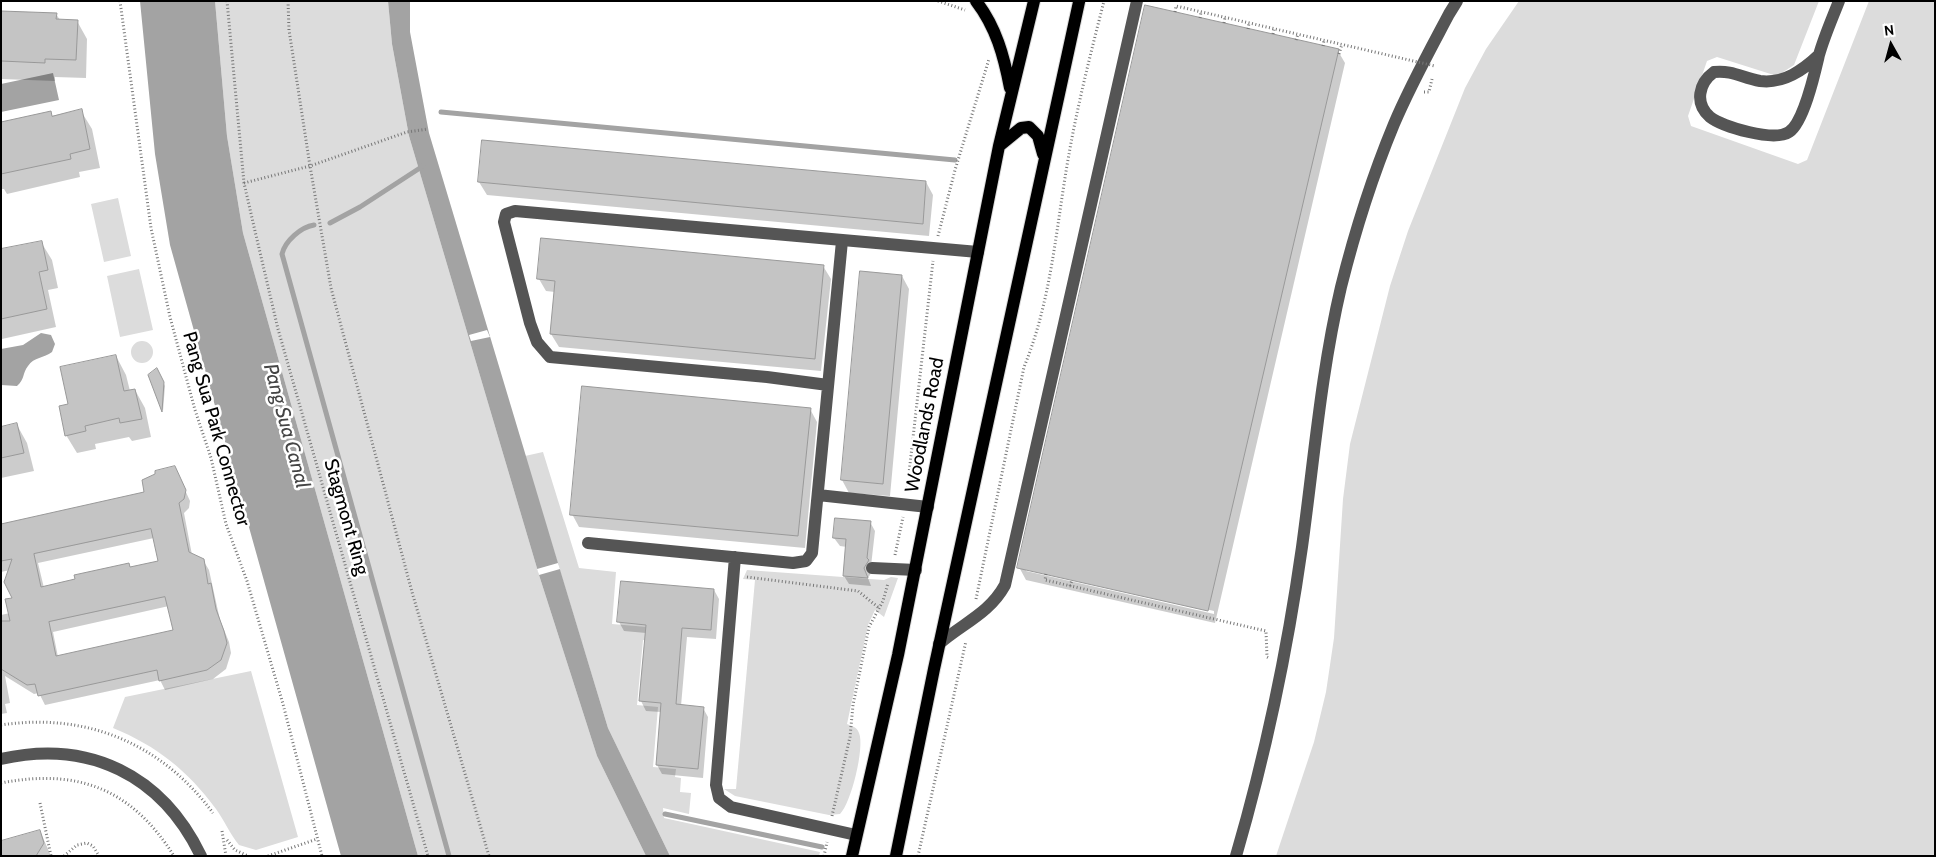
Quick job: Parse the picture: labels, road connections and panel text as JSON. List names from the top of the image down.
{
  "streets": {
    "main road": ["Woodlands Road"],
    "path": ["Pang Sua Park Connector", "Stagmont Ring"]
  },
  "water": ["Pang Sua Canal"],
  "north": "top"
}
